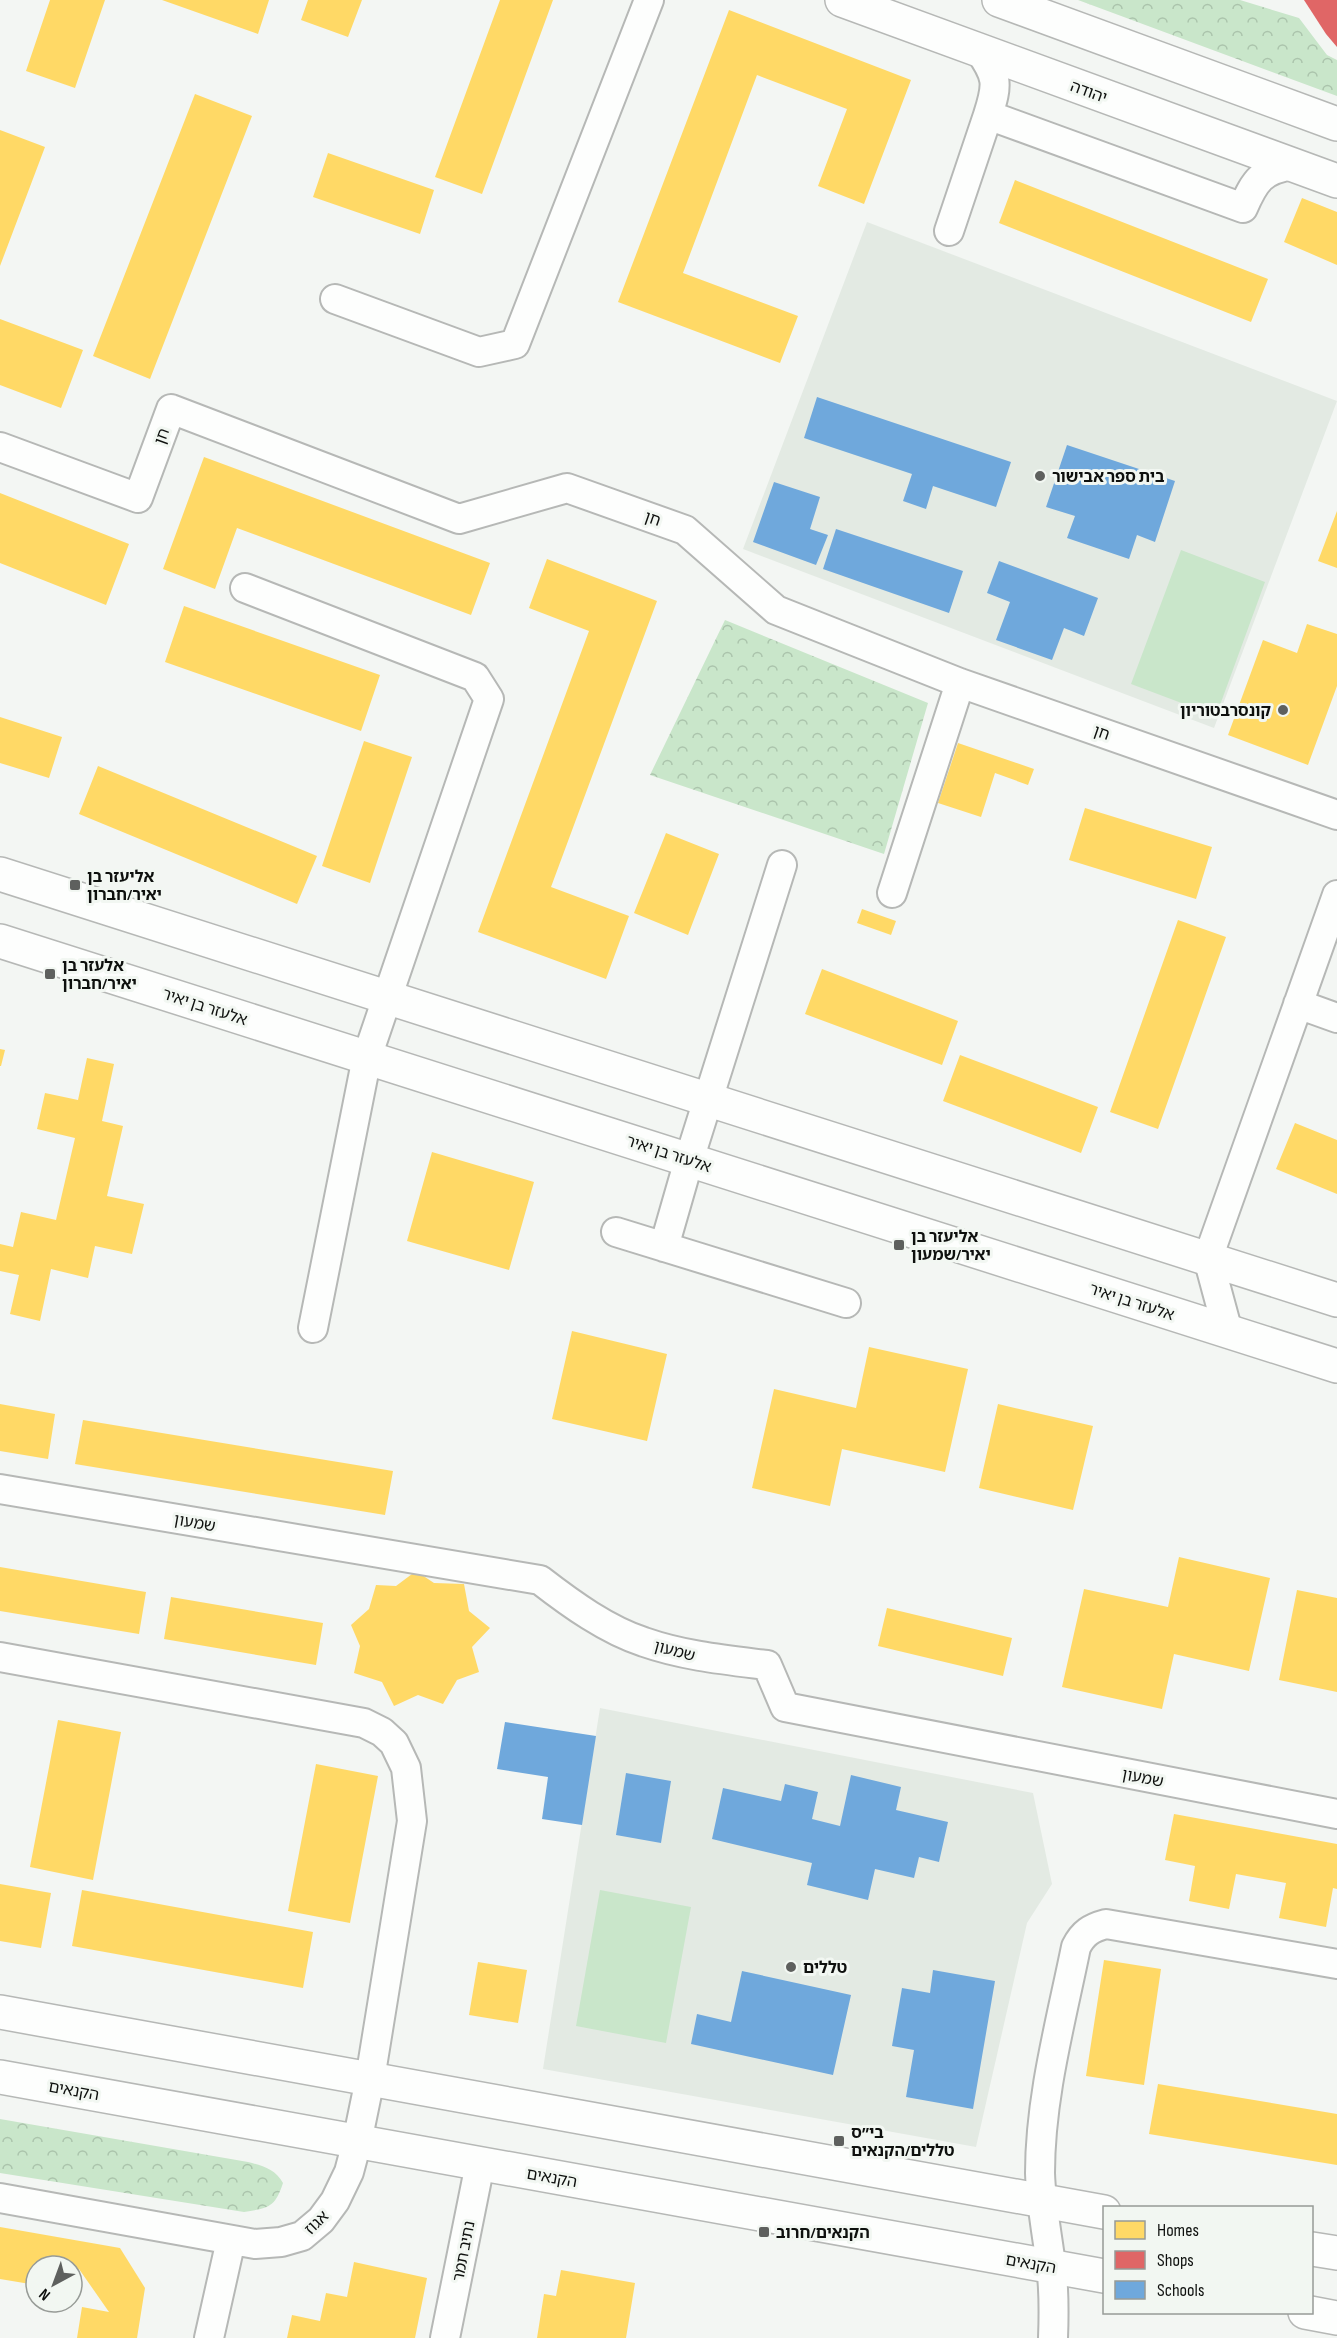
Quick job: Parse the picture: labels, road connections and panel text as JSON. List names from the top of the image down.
{
  "streets": {
    "street": [
      "יהודה",
      "חן",
      "אלעזר בן יאיר",
      "שמעון",
      "הקנאים",
      "אגוז",
      "נתיב תמר"
    ]
  },
  "crossings": [
    ["הקנאים", "אגוז"],
    ["הקנאים", "נתיב תמר"]
  ],
  "places": {
    "other": ["בית ספר אבישור", "קונסרבטוריון", "טללים"],
    "transit": [
      "אליעזר בן יאיר/חברון",
      "אלעזר בן יאיר/חברון",
      "אליעזר בן יאיר/שמעון",
      "בי״ס טללים/הקנאים",
      "הקנאים/חרוב"
    ]
  },
  "legend": ["Homes", "Shops", "Schools"],
  "north": "bottom left"
}
